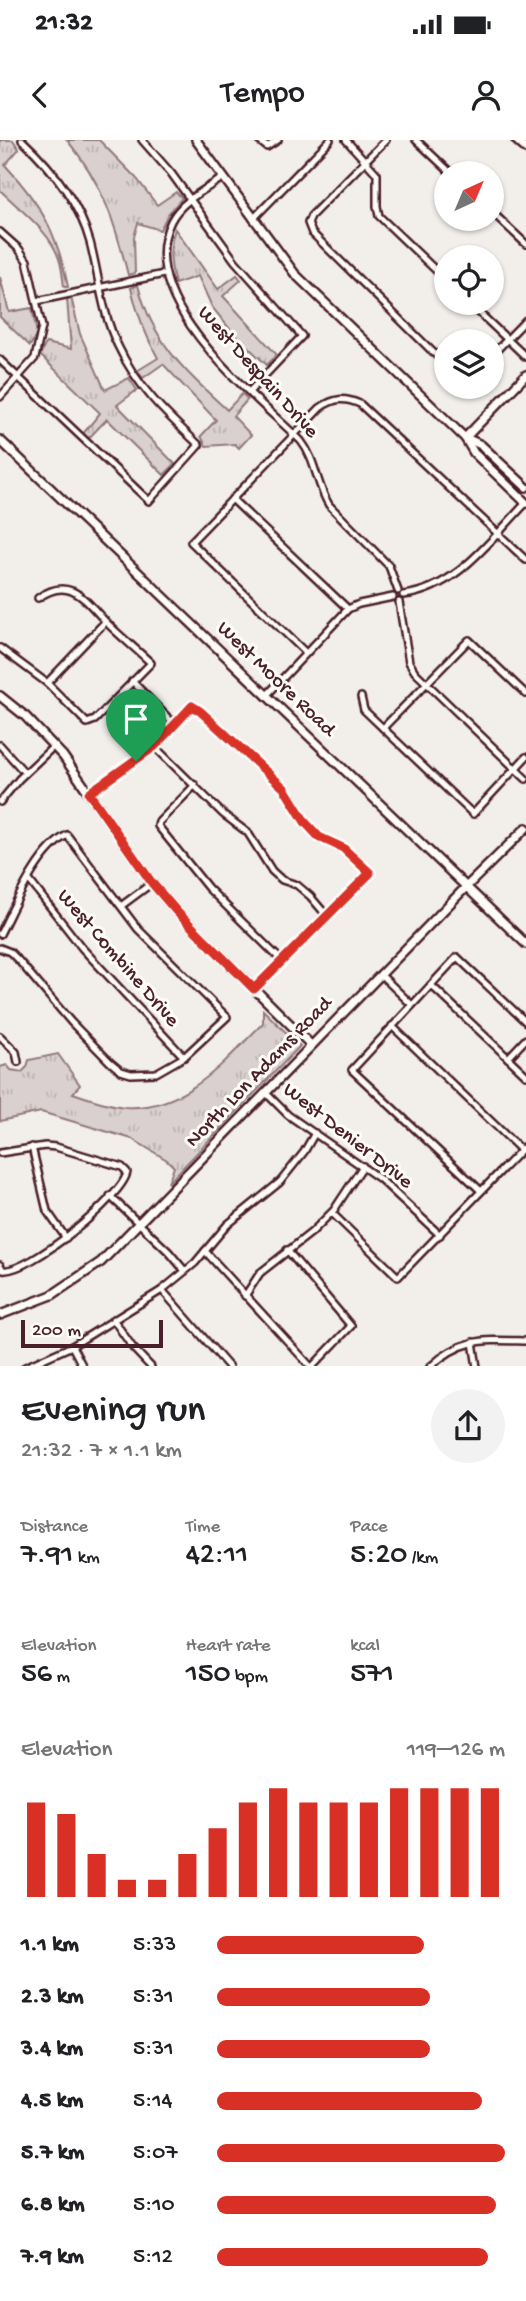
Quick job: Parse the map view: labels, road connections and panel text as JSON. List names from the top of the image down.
{
  "streets": {
    "street": [
      "West Despain Drive",
      "West Moore Road",
      "West Combine Drive",
      "North Lon Adams Road",
      "West Denier Drive"
    ]
  },
  "crossings": [
    ["West Moore Road", "North Lon Adams Road"],
    ["North Lon Adams Road", "West Denier Drive"]
  ],
  "scale_bar": "200 m",
  "north": "top right",
  "page": {
    "status": "21:32",
    "header": "Tempo",
    "scale": "200 m",
    "heading": ["Evening run", "21:32 · 7 × 1.1 km"],
    "stats": [
      ["Distance", "7.91 km"],
      ["Time", "42:11"],
      ["Pace", "5:20 /km"],
      ["Elevation", "56 m"],
      ["Heart rate", "150 bpm"],
      ["kcal", "571"]
    ],
    "chart": ["Elevation", "119–126 m"],
    "list": [
      {
        "name": "1.1 km",
        "note": "5:33"
      },
      {
        "name": "2.3 km",
        "note": "5:31"
      },
      {
        "name": "3.4 km",
        "note": "5:31"
      },
      {
        "name": "4.5 km",
        "note": "5:14"
      },
      {
        "name": "5.7 km",
        "note": "5:07"
      },
      {
        "name": "6.8 km",
        "note": "5:10"
      },
      {
        "name": "7.9 km",
        "note": "5:12"
      }
    ]
  }
}
